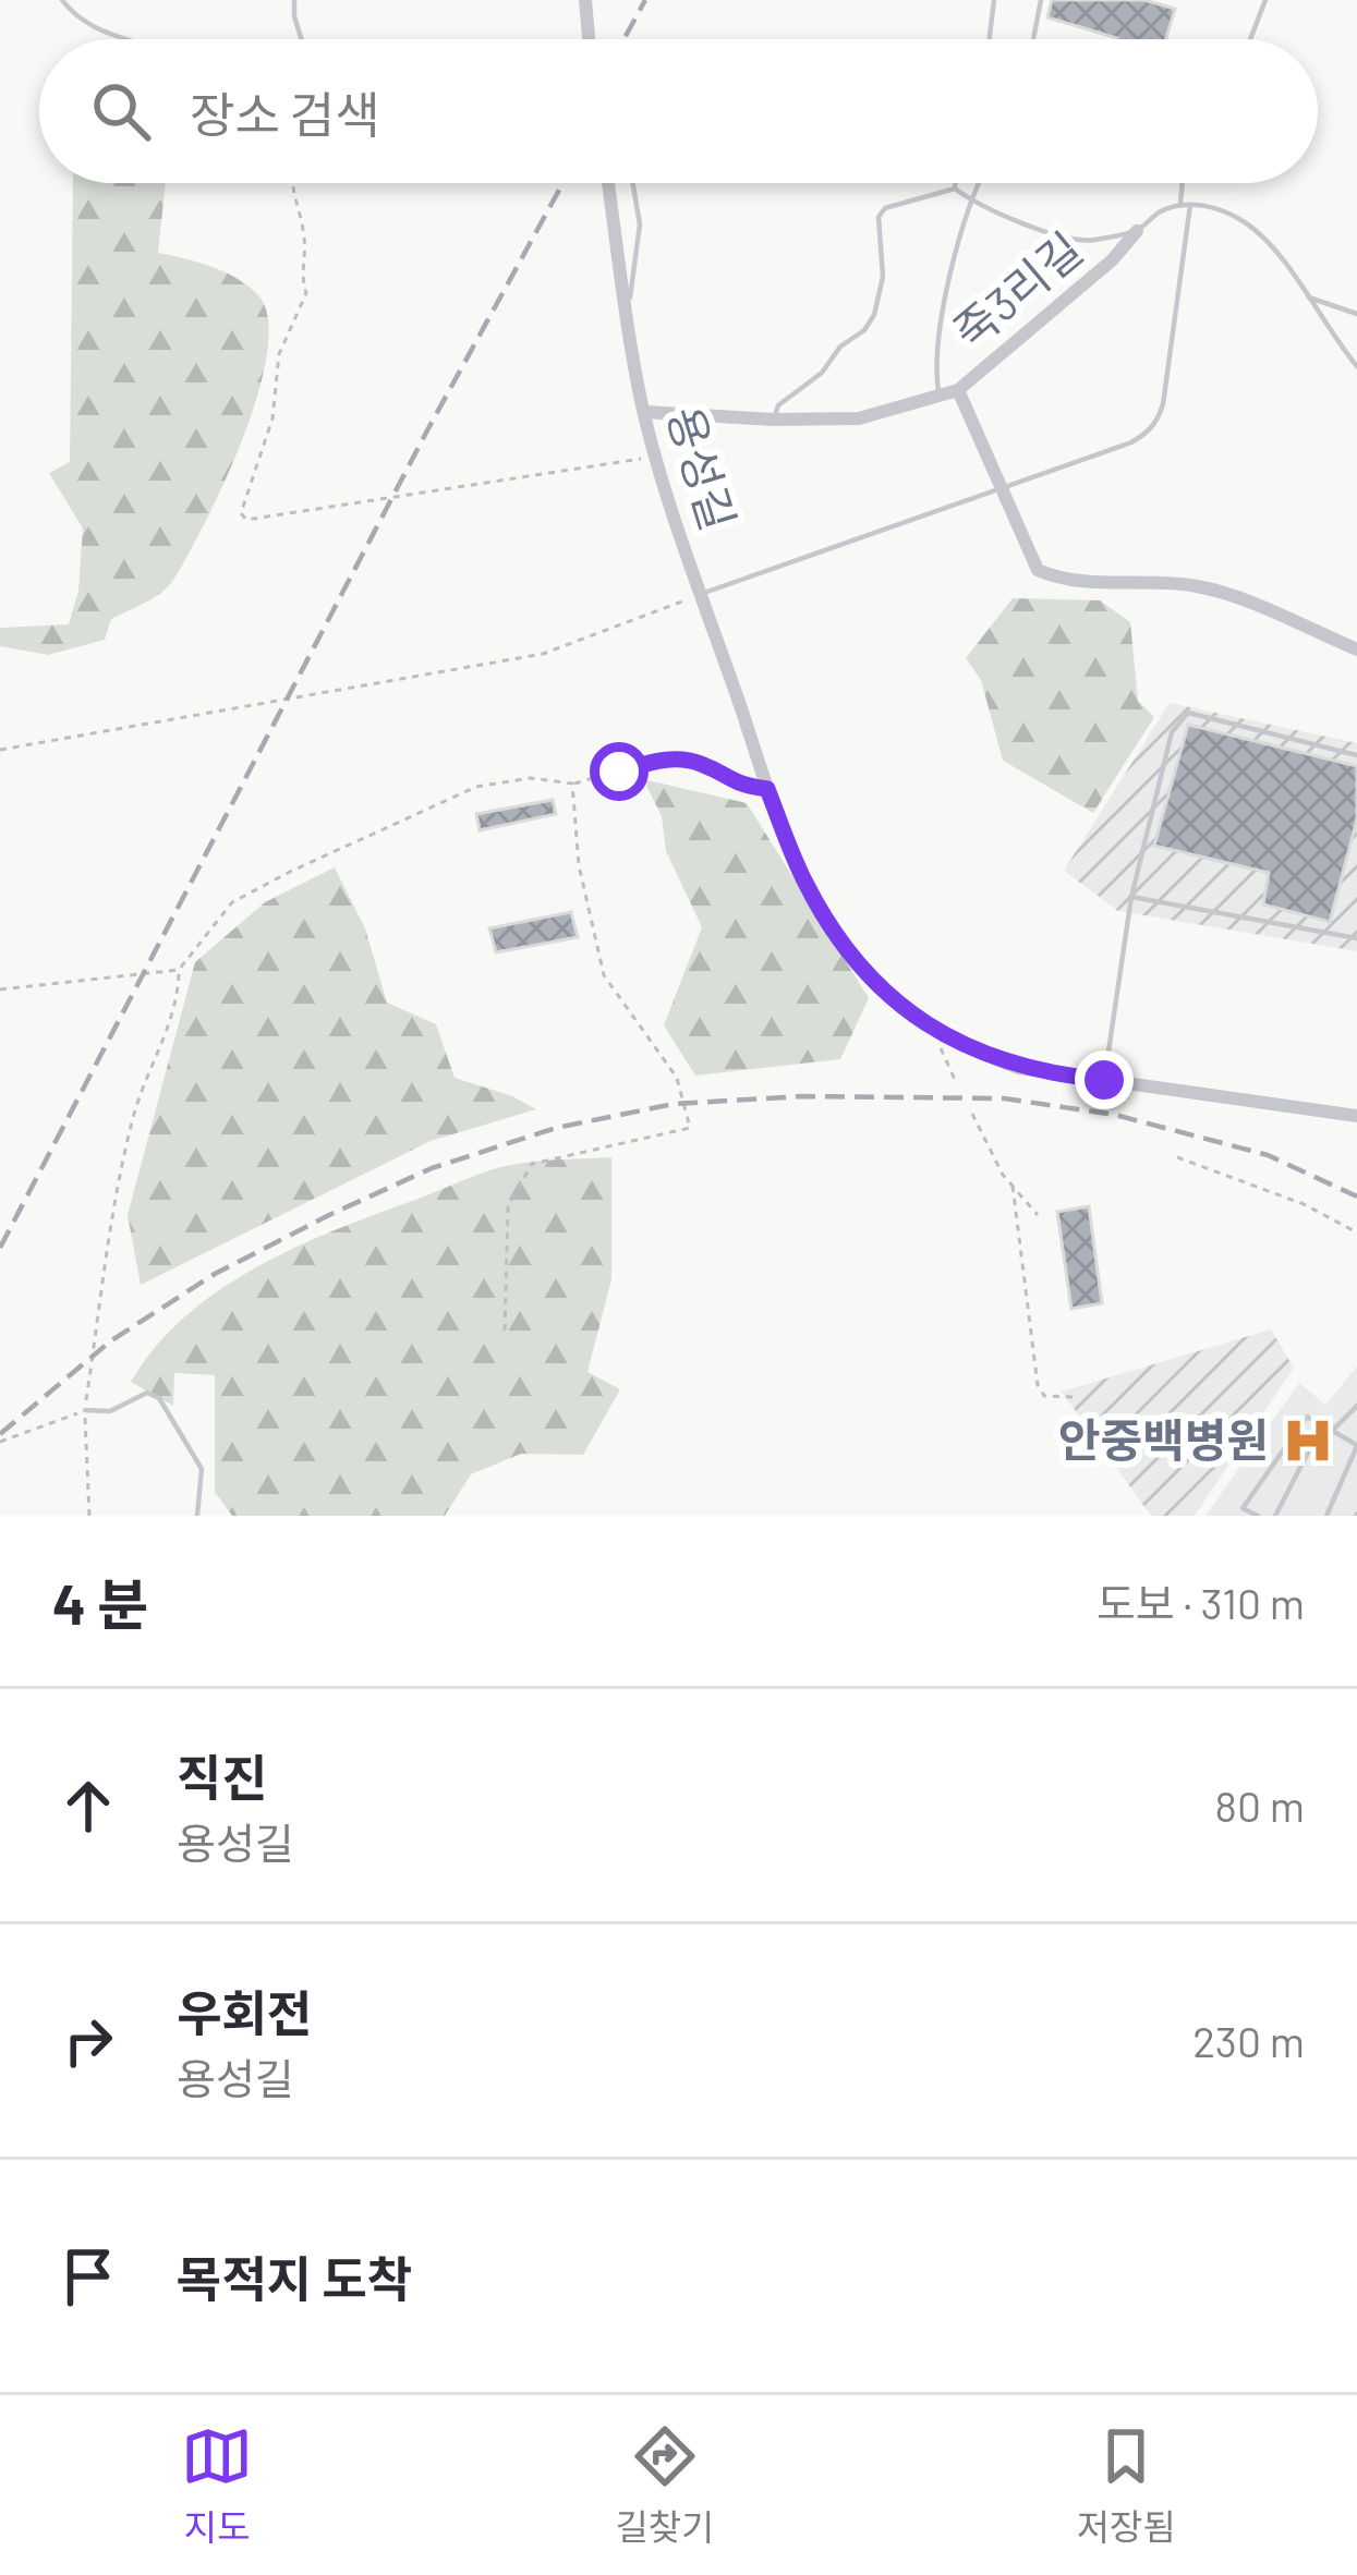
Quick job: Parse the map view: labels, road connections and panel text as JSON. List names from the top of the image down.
{
  "streets": {
    "street": ["죽3리길", "용성길"]
  },
  "crossings": [
    ["죽3리길", "용성길"]
  ],
  "places": {
    "hospital": ["안중백병원"]
  },
  "page": {
    "search": "장소 검색",
    "heading": ["4 분", "도보 · 310 m"],
    "list": [
      ["직진", "용성길", "80 m"],
      ["우회전", "용성길", "230 m"],
      "목적지 도착"
    ],
    "nav": ["지도", "길찾기", "저장됨"]
  }
}
